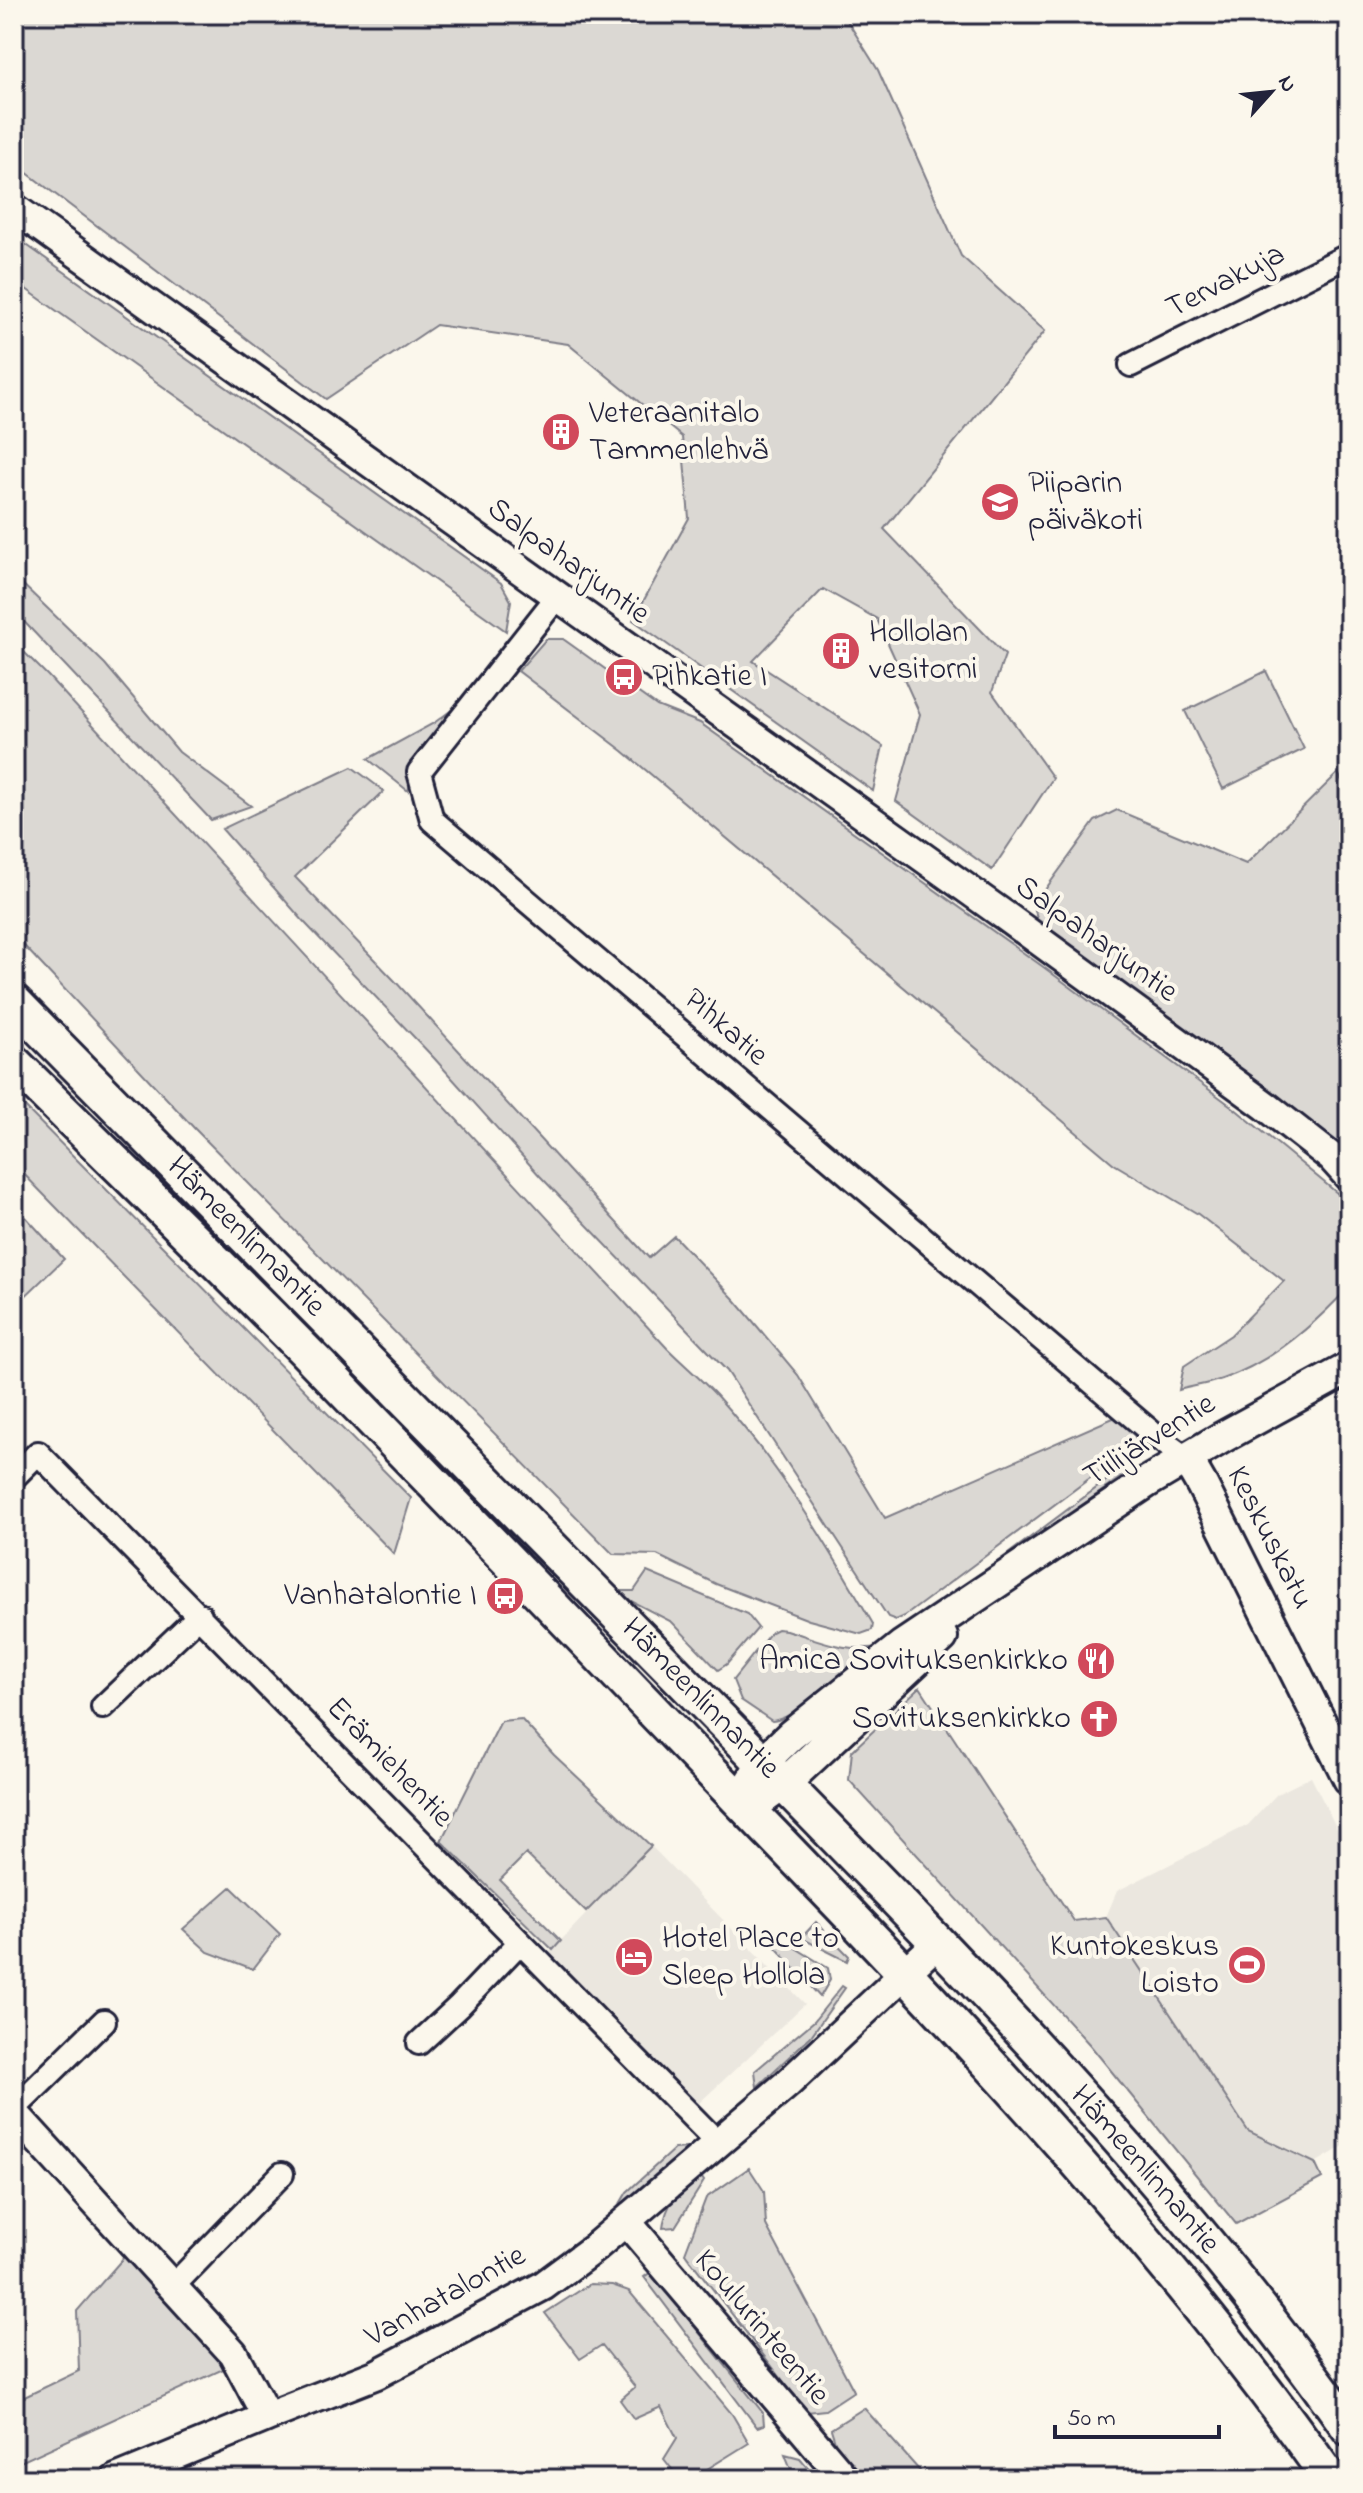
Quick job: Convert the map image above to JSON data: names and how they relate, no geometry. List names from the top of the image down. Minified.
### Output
{"streets":{"main road":["Hämeenlinnantie","Tiilijärventie","Keskuskatu"],"street":["Tervakuja","Salpaharjuntie","Pihkatie","Erämiehentie","Vanhatalontie","Koulurinteentie"]},"crossings":[["Salpaharjuntie","Pihkatie"],["Pihkatie","Tiilijärventie"],["Pihkatie","Keskuskatu"],["Hämeenlinnantie","Tiilijärventie"],["Hämeenlinnantie","Vanhatalontie"],["Tiilijärventie","Keskuskatu"],["Erämiehentie","Vanhatalontie"],["Vanhatalontie","Koulurinteentie"]],"places":{"building":["Veteraanitalo Tammenlehvä","Hollolan vesitorni"],"school or university":["Piiparin päiväkoti"],"bus stop":["Pihkatie I","Vanhatalontie I"],"restaurant":["Amica Sovituksenkirkko"],"church":["Sovituksenkirkko"],"hotel":["Hotel Place to Sleep Hollola"],"sports":["Kuntokeskus Loisto"]},"scale_bar":"50 m","north":"top right"}
